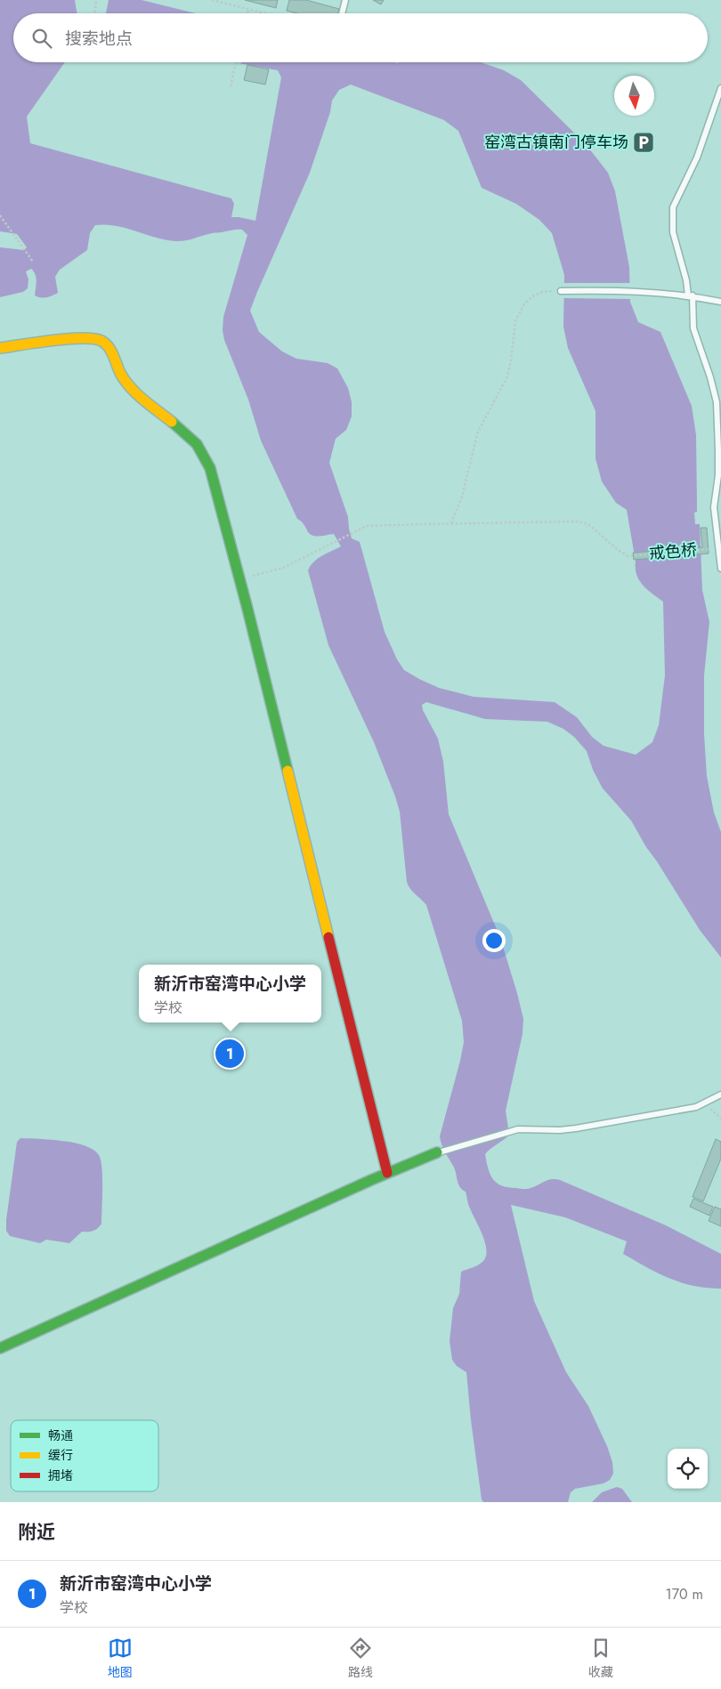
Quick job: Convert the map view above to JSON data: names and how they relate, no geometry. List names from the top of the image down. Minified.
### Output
{"streets":{"path":["戒色桥"]},"places":{"parking":["窑湾古镇南门停车场"]},"legend":["畅通","缓行","拥堵"],"north":"bottom","page":{"search":"搜索地点","popup":["新沂市窑湾中心小学","学校"],"pins":"1","heading":"附近","list":[{"mark":"1","name":"新沂市窑湾中心小学","note":"学校","value":"170 m"}],"nav":["地图","路线","收藏"]}}
